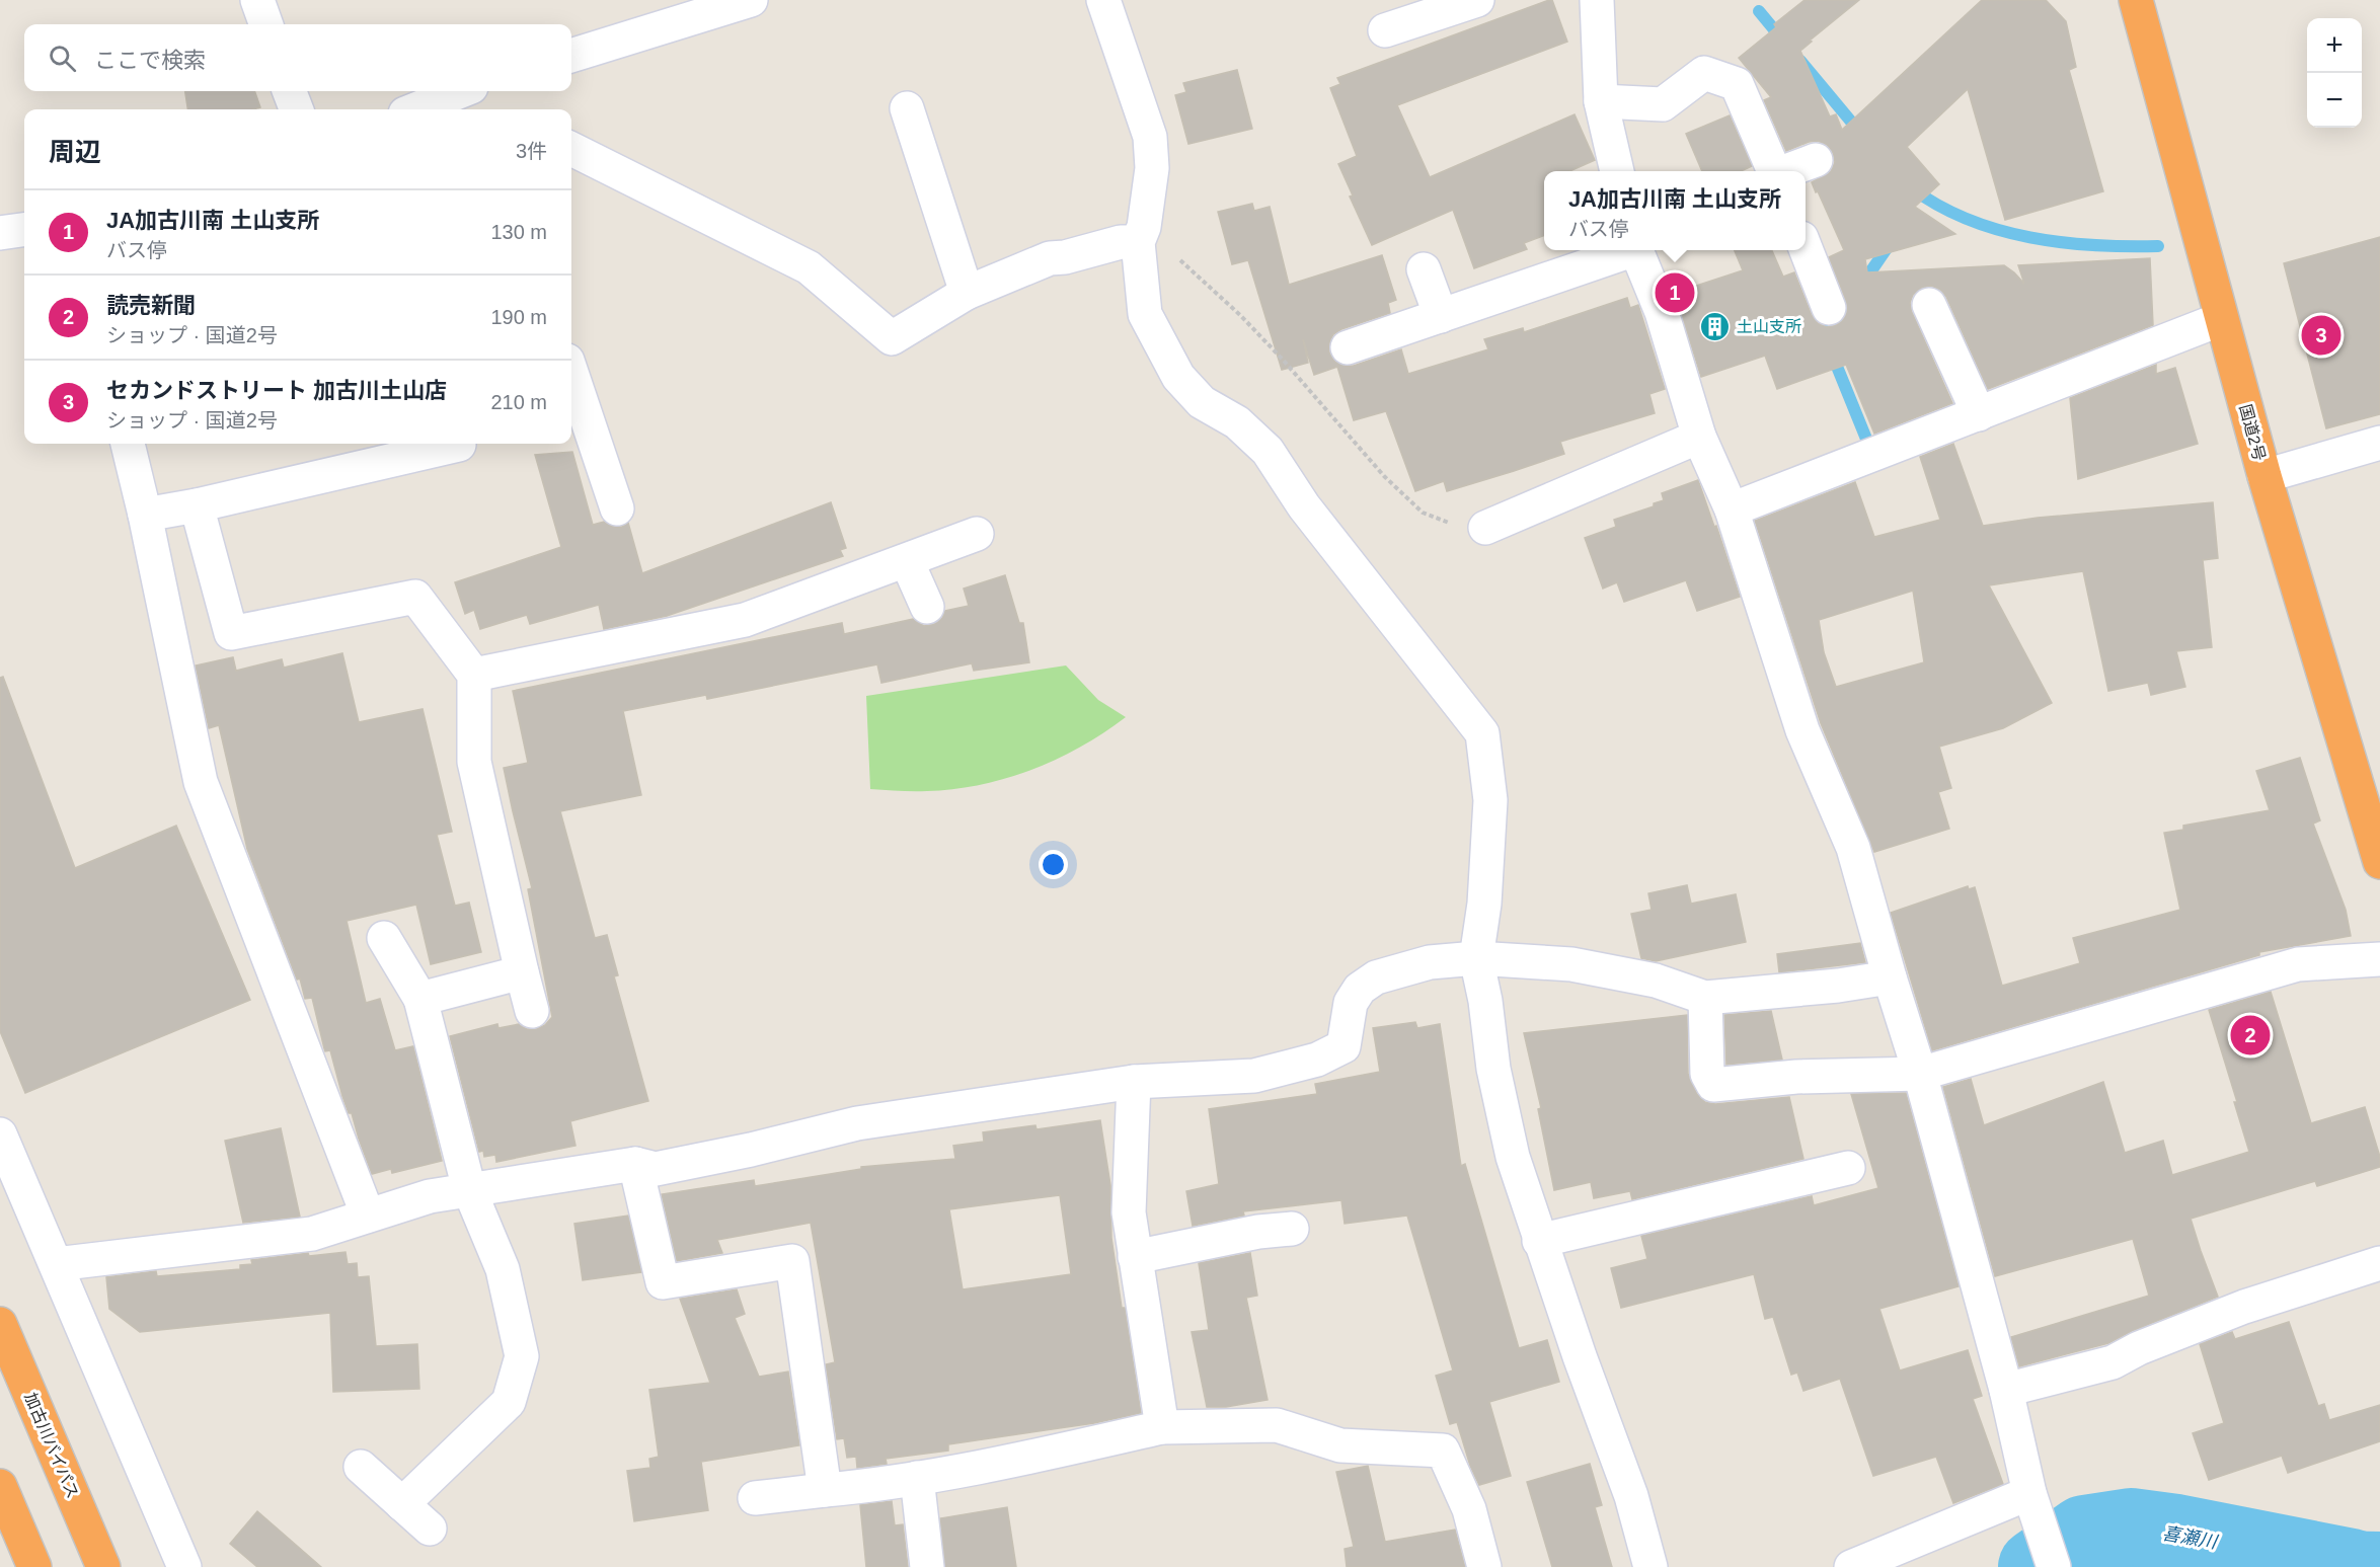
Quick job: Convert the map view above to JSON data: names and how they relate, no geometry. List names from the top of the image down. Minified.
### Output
{"streets":{"highway":["国道2号","加古川バイパス"]},"water":["喜瀬川"],"places":{"building":["土山支所"]},"page":{"map_buttons":["+","−"],"search":"ここで検索","heading":["周辺","3件"],"popup":["JA加古川南 土山支所","バス停"],"list":[{"mark":"1","name":"JA加古川南 土山支所","note":"バス停","value":"130 m"},{"mark":"2","name":"読売新聞","note":"ショップ · 国道2号","value":"190 m"},{"mark":"3","name":"セカンドストリート 加古川土山店","note":"ショップ · 国道2号","value":"210 m"}],"pins":["1","3","2"]}}
